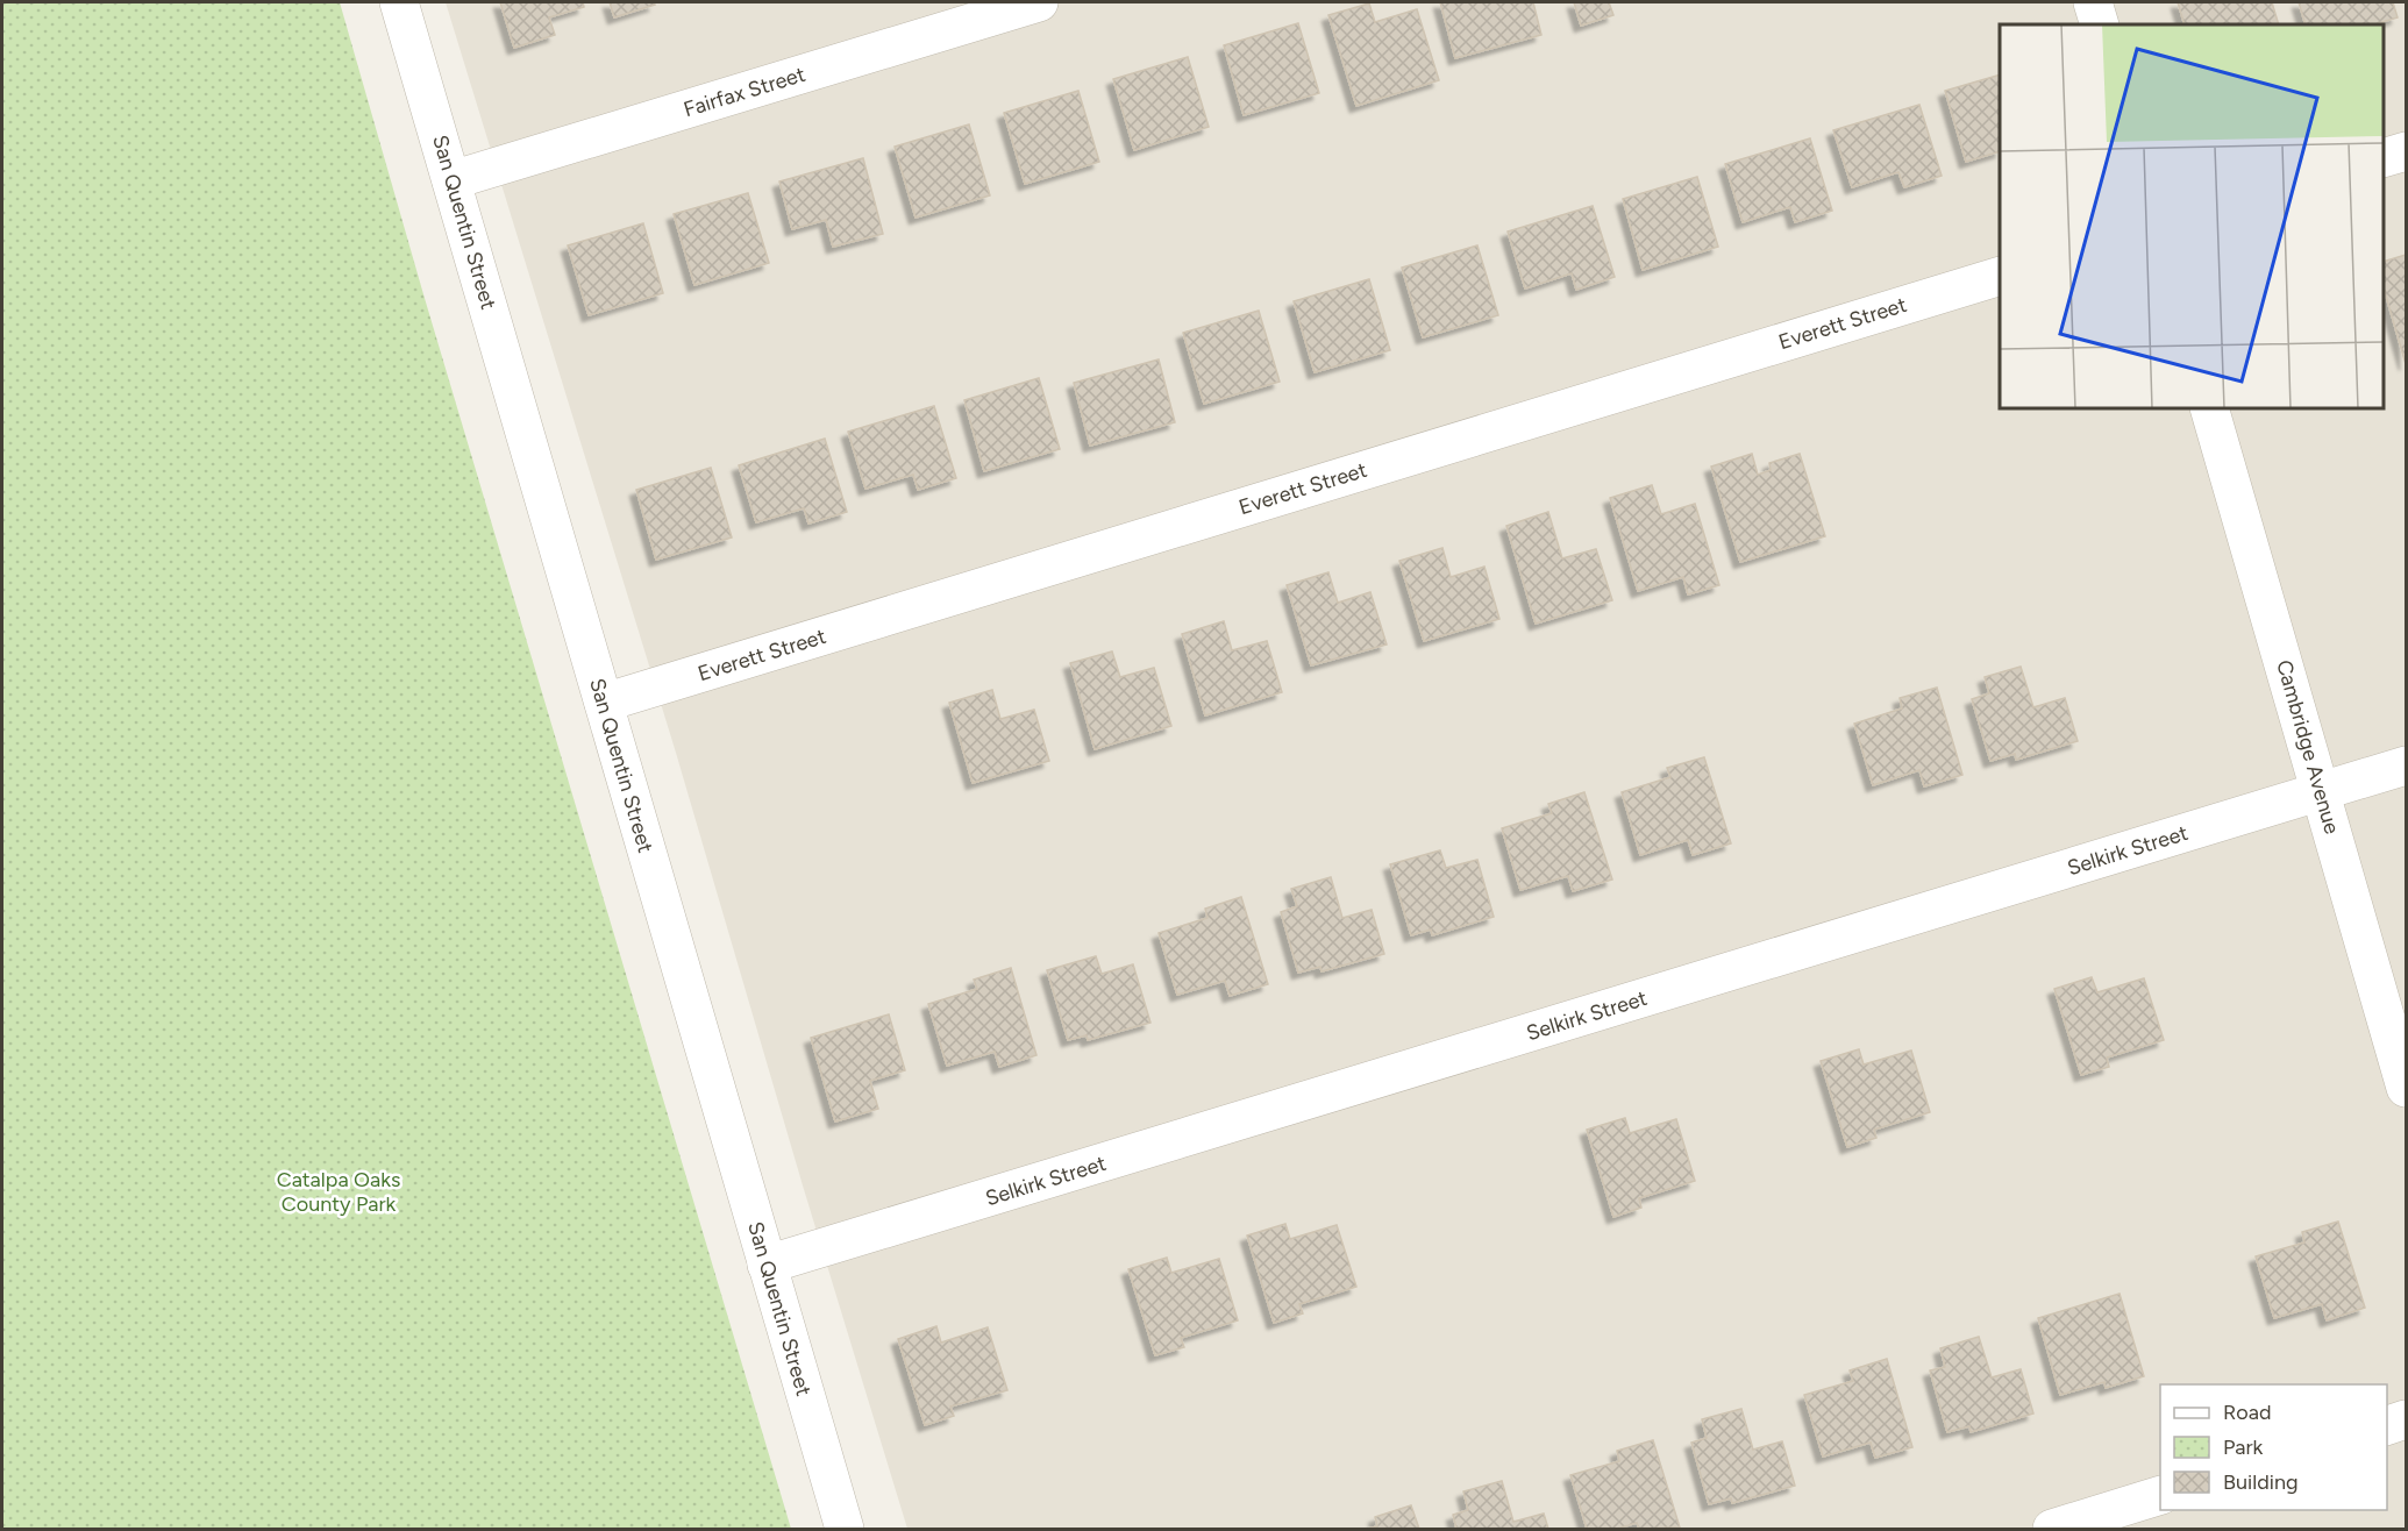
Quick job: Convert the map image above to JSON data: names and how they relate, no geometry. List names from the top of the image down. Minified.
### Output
{"streets":{"street":["Fairfax Street","San Quentin Street","Everett Street","Cambridge Avenue","Selkirk Street"]},"crossings":[["Fairfax Street","San Quentin Street"],["San Quentin Street","Everett Street"],["San Quentin Street","Selkirk Street"],["Cambridge Avenue","Selkirk Street"]],"parks":["Catalpa Oaks County Park"],"legend":["Road","Park","Building"]}
